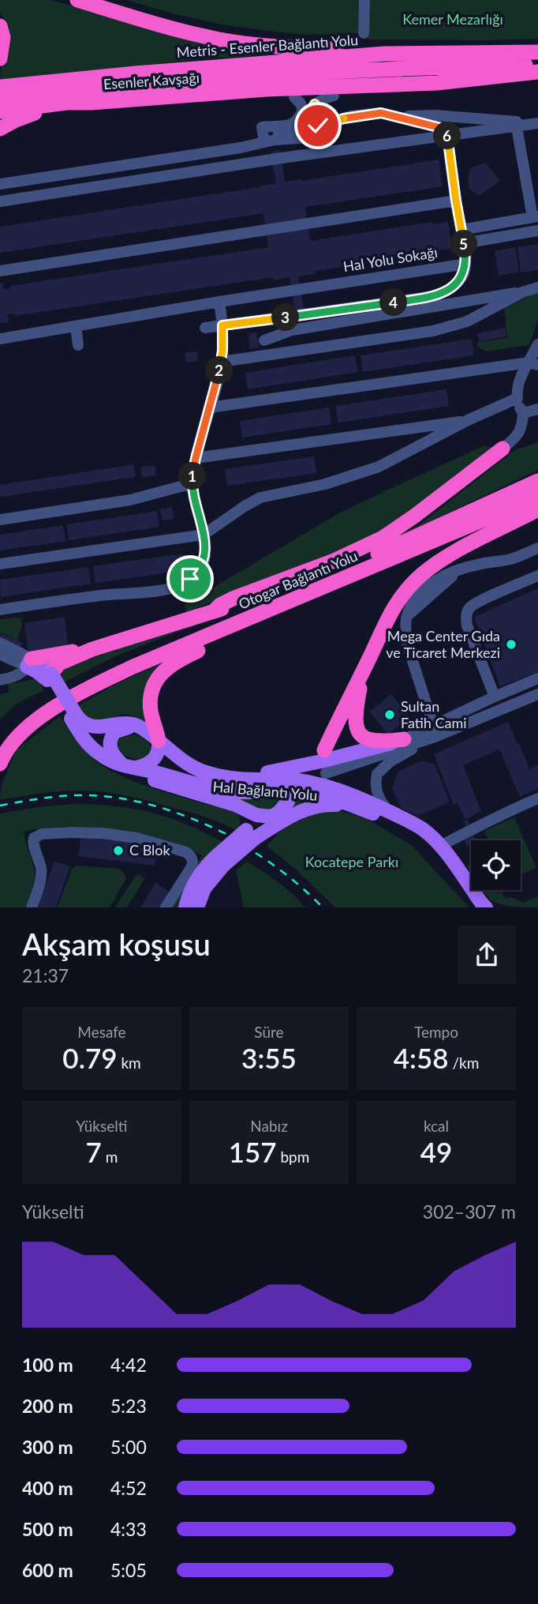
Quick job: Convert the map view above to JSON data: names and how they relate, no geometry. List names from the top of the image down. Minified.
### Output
{"streets":{"highway":["Metris - Esenler Bağlantı Yolu","Esenler Kavşağı","Otogar Bağlantı Yolu"],"main road":["Hal Bağlantı Yolu"],"street":["Hal Yolu Sokağı"]},"parks":["Kemer Mezarlığı","Kocatepe Parkı"],"places":["Mega Center Gıda ve Ticaret Merkezi","Sultan Fatih Cami","C Blok"],"page":{"pins":["6","5","4","3","2","1"],"heading":["Akşam koşusu","21:37"],"stats":[["Mesafe","0.79 km"],["Süre","3:55"],["Tempo","4:58 /km"],["Yükselti","7 m"],["Nabız","157 bpm"],["kcal","49"]],"chart":["Yükselti","302–307 m"],"list":[{"name":"100 m","note":"4:42"},{"name":"200 m","note":"5:23"},{"name":"300 m","note":"5:00"},{"name":"400 m","note":"4:52"},{"name":"500 m","note":"4:33"},{"name":"600 m","note":"5:05"}]}}
